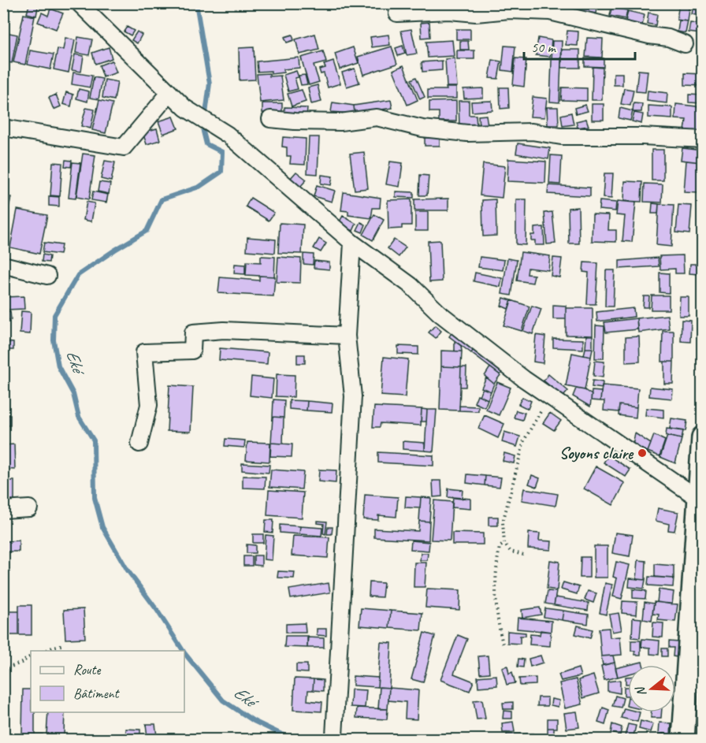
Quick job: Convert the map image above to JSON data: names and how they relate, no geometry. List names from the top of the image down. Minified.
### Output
{"water":["Eké"],"places":["Soyons claire"],"legend":["Route","Bâtiment"],"scale_bar":"50 m","north":"left"}
